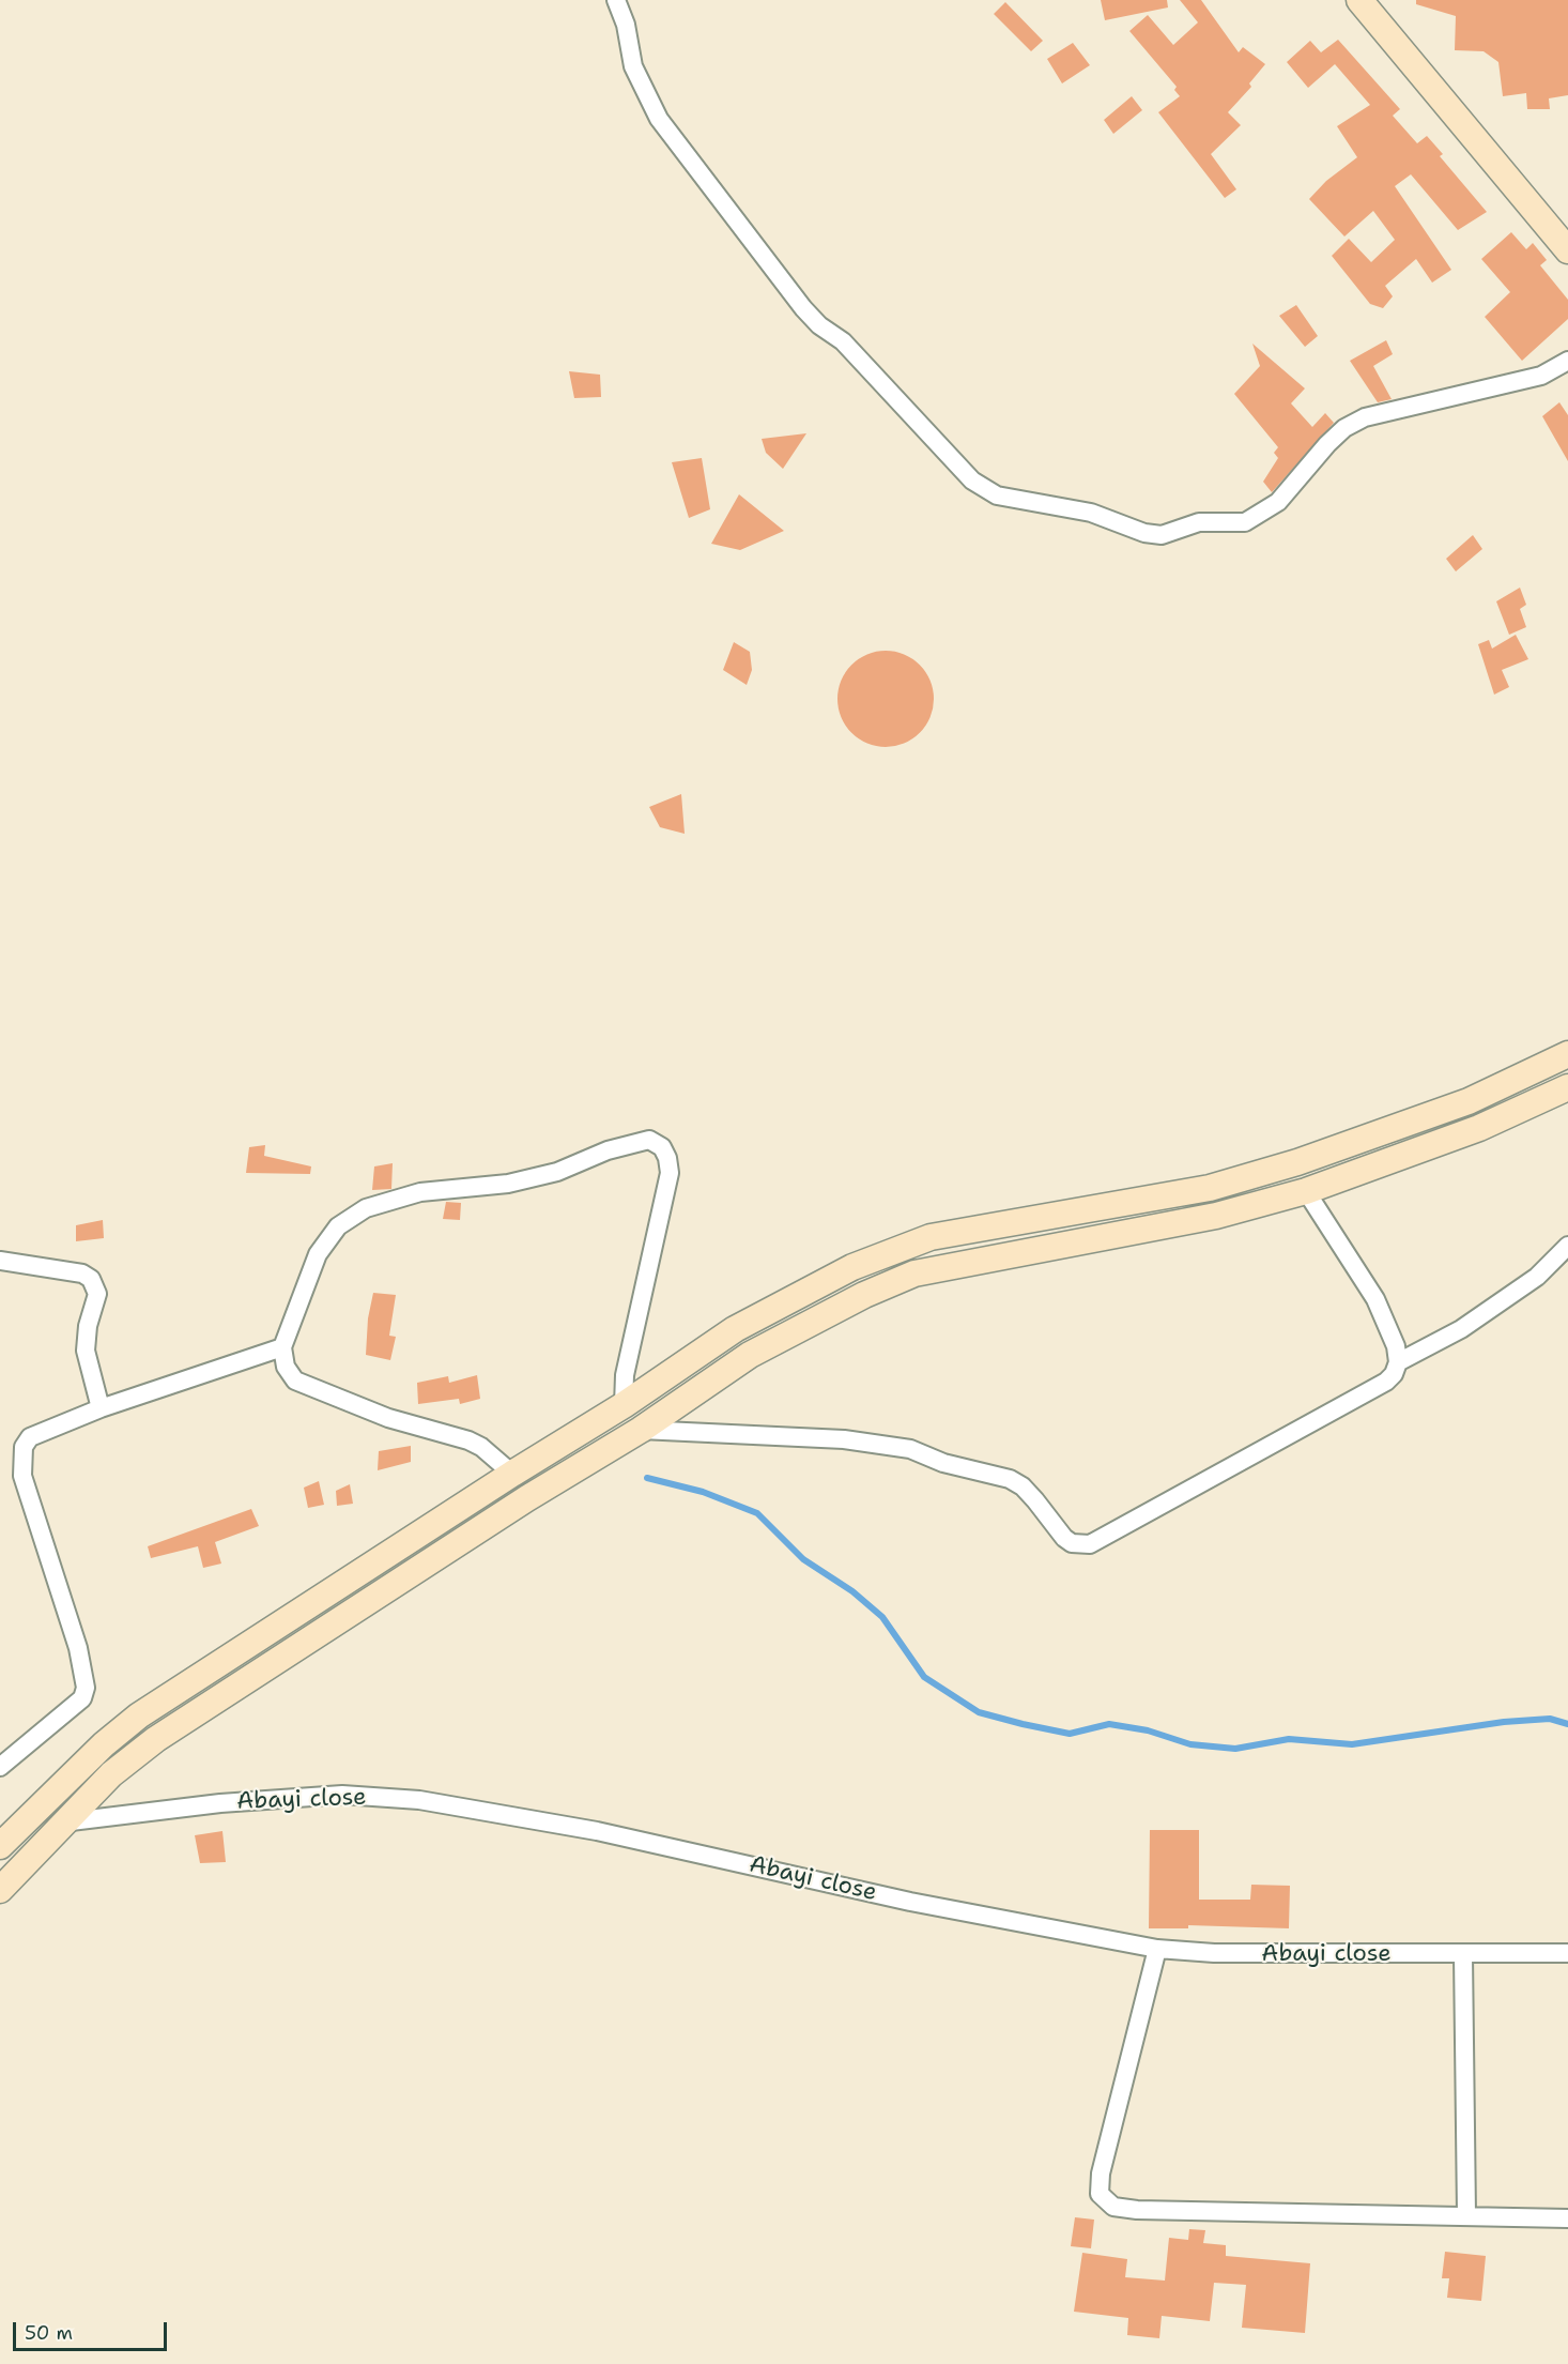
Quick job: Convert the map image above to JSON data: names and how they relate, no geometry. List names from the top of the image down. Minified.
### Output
{"streets":{"street":["Abayi close"]},"scale_bar":"50 m"}
